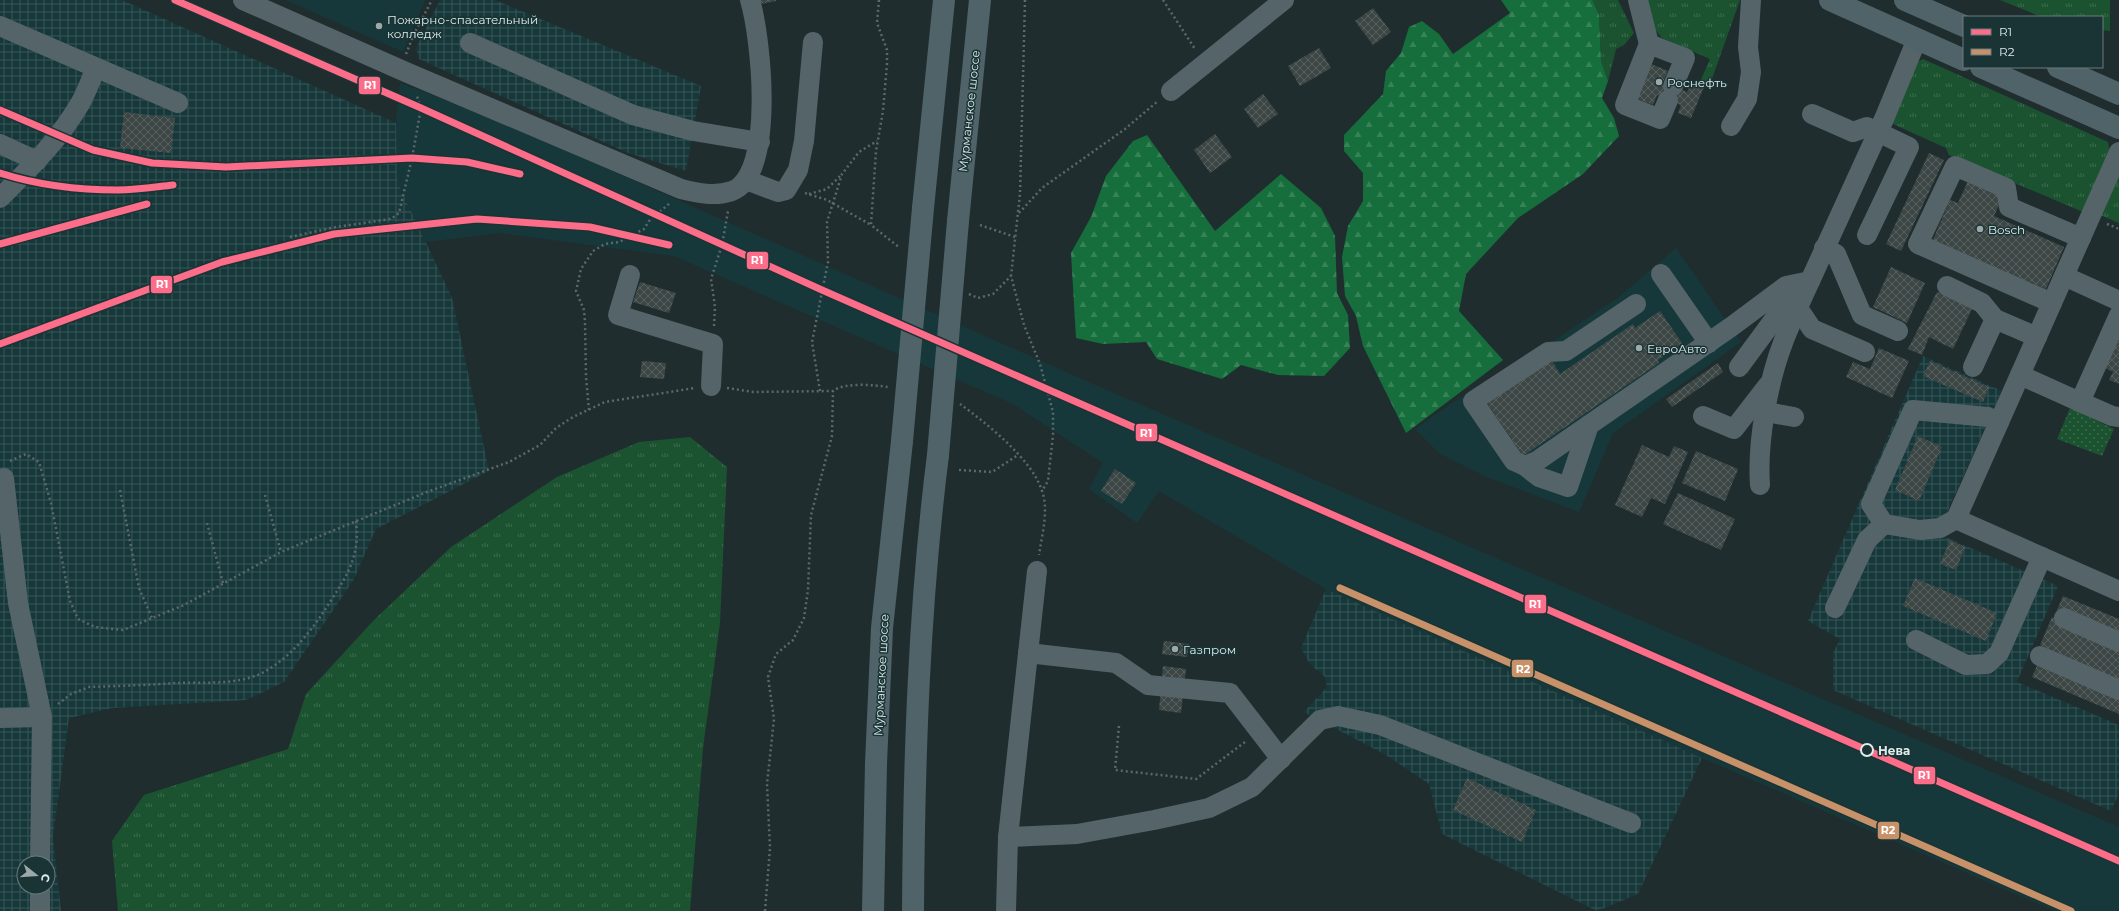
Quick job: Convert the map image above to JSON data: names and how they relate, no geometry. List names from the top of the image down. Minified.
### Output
{"streets":{"main road":["Мурманское шоссе"]},"places":["Пожарно-спасательный колледж","Роснефть","Bosch","ЕвроАвто","Газпром","Нева"],"lines":["transit line R1","transit line R2"],"legend":["R1","R2"],"north":"right"}
